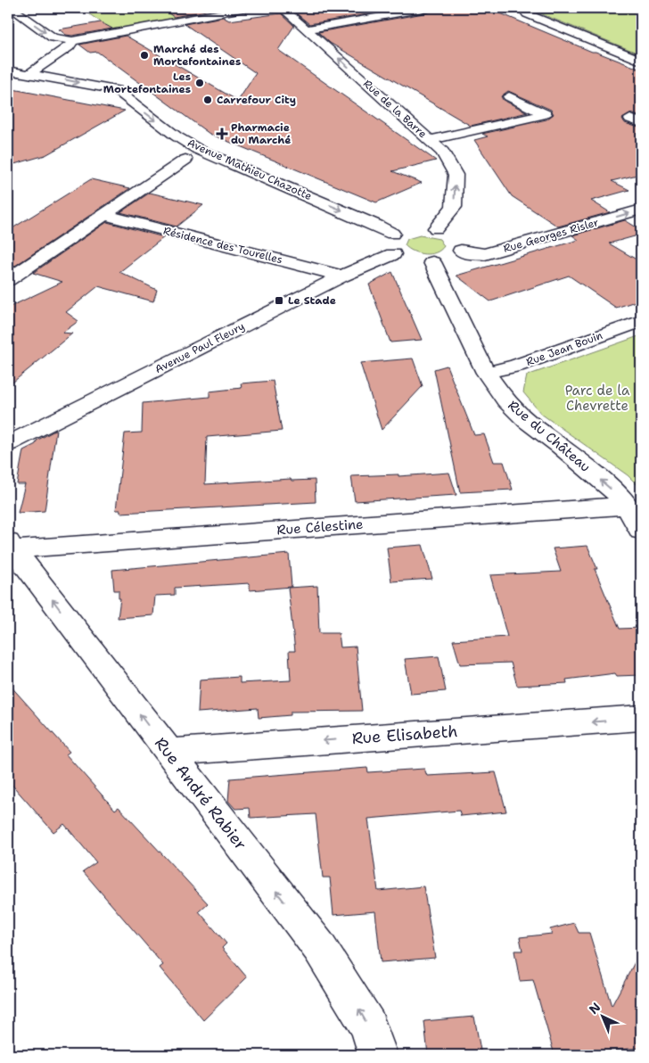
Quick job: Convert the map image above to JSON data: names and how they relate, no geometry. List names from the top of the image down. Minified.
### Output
{"streets":{"street":["Rue de la Barre","Avenue Mathieu Chazotte","Rue Georges Risler","Résidence des Tourelles","Avenue Paul Fleury","Rue Jean Bouin","Rue du Château","Rue Célestine","Rue Elisabeth","Rue André Rabier"]},"crossings":[["Rue de la Barre","Avenue Mathieu Chazotte"],["Rue de la Barre","Rue Georges Risler"],["Rue de la Barre","Avenue Paul Fleury"],["Rue de la Barre","Rue du Château"],["Avenue Mathieu Chazotte","Rue Georges Risler"],["Avenue Mathieu Chazotte","Avenue Paul Fleury"],["Avenue Mathieu Chazotte","Rue du Château"],["Rue Georges Risler","Avenue Paul Fleury"],["Rue Georges Risler","Rue du Château"],["Résidence des Tourelles","Avenue Paul Fleury"],["Avenue Paul Fleury","Rue du Château"],["Rue Jean Bouin","Rue du Château"],["Rue du Château","Rue Célestine"],["Rue Célestine","Rue André Rabier"],["Rue Elisabeth","Rue André Rabier"]],"one_way":["Rue de la Barre","Avenue Mathieu Chazotte","Rue Georges Risler","Rue du Château","Rue Elisabeth","Rue André Rabier"],"parks":["Parc de la Chevrette"],"places":{"other":["Marché des Mortefontaines","Les Mortefontaines","Carrefour City"],"health":["Pharmacie du Marché"],"transit":["Le Stade"]},"north":"top left"}
